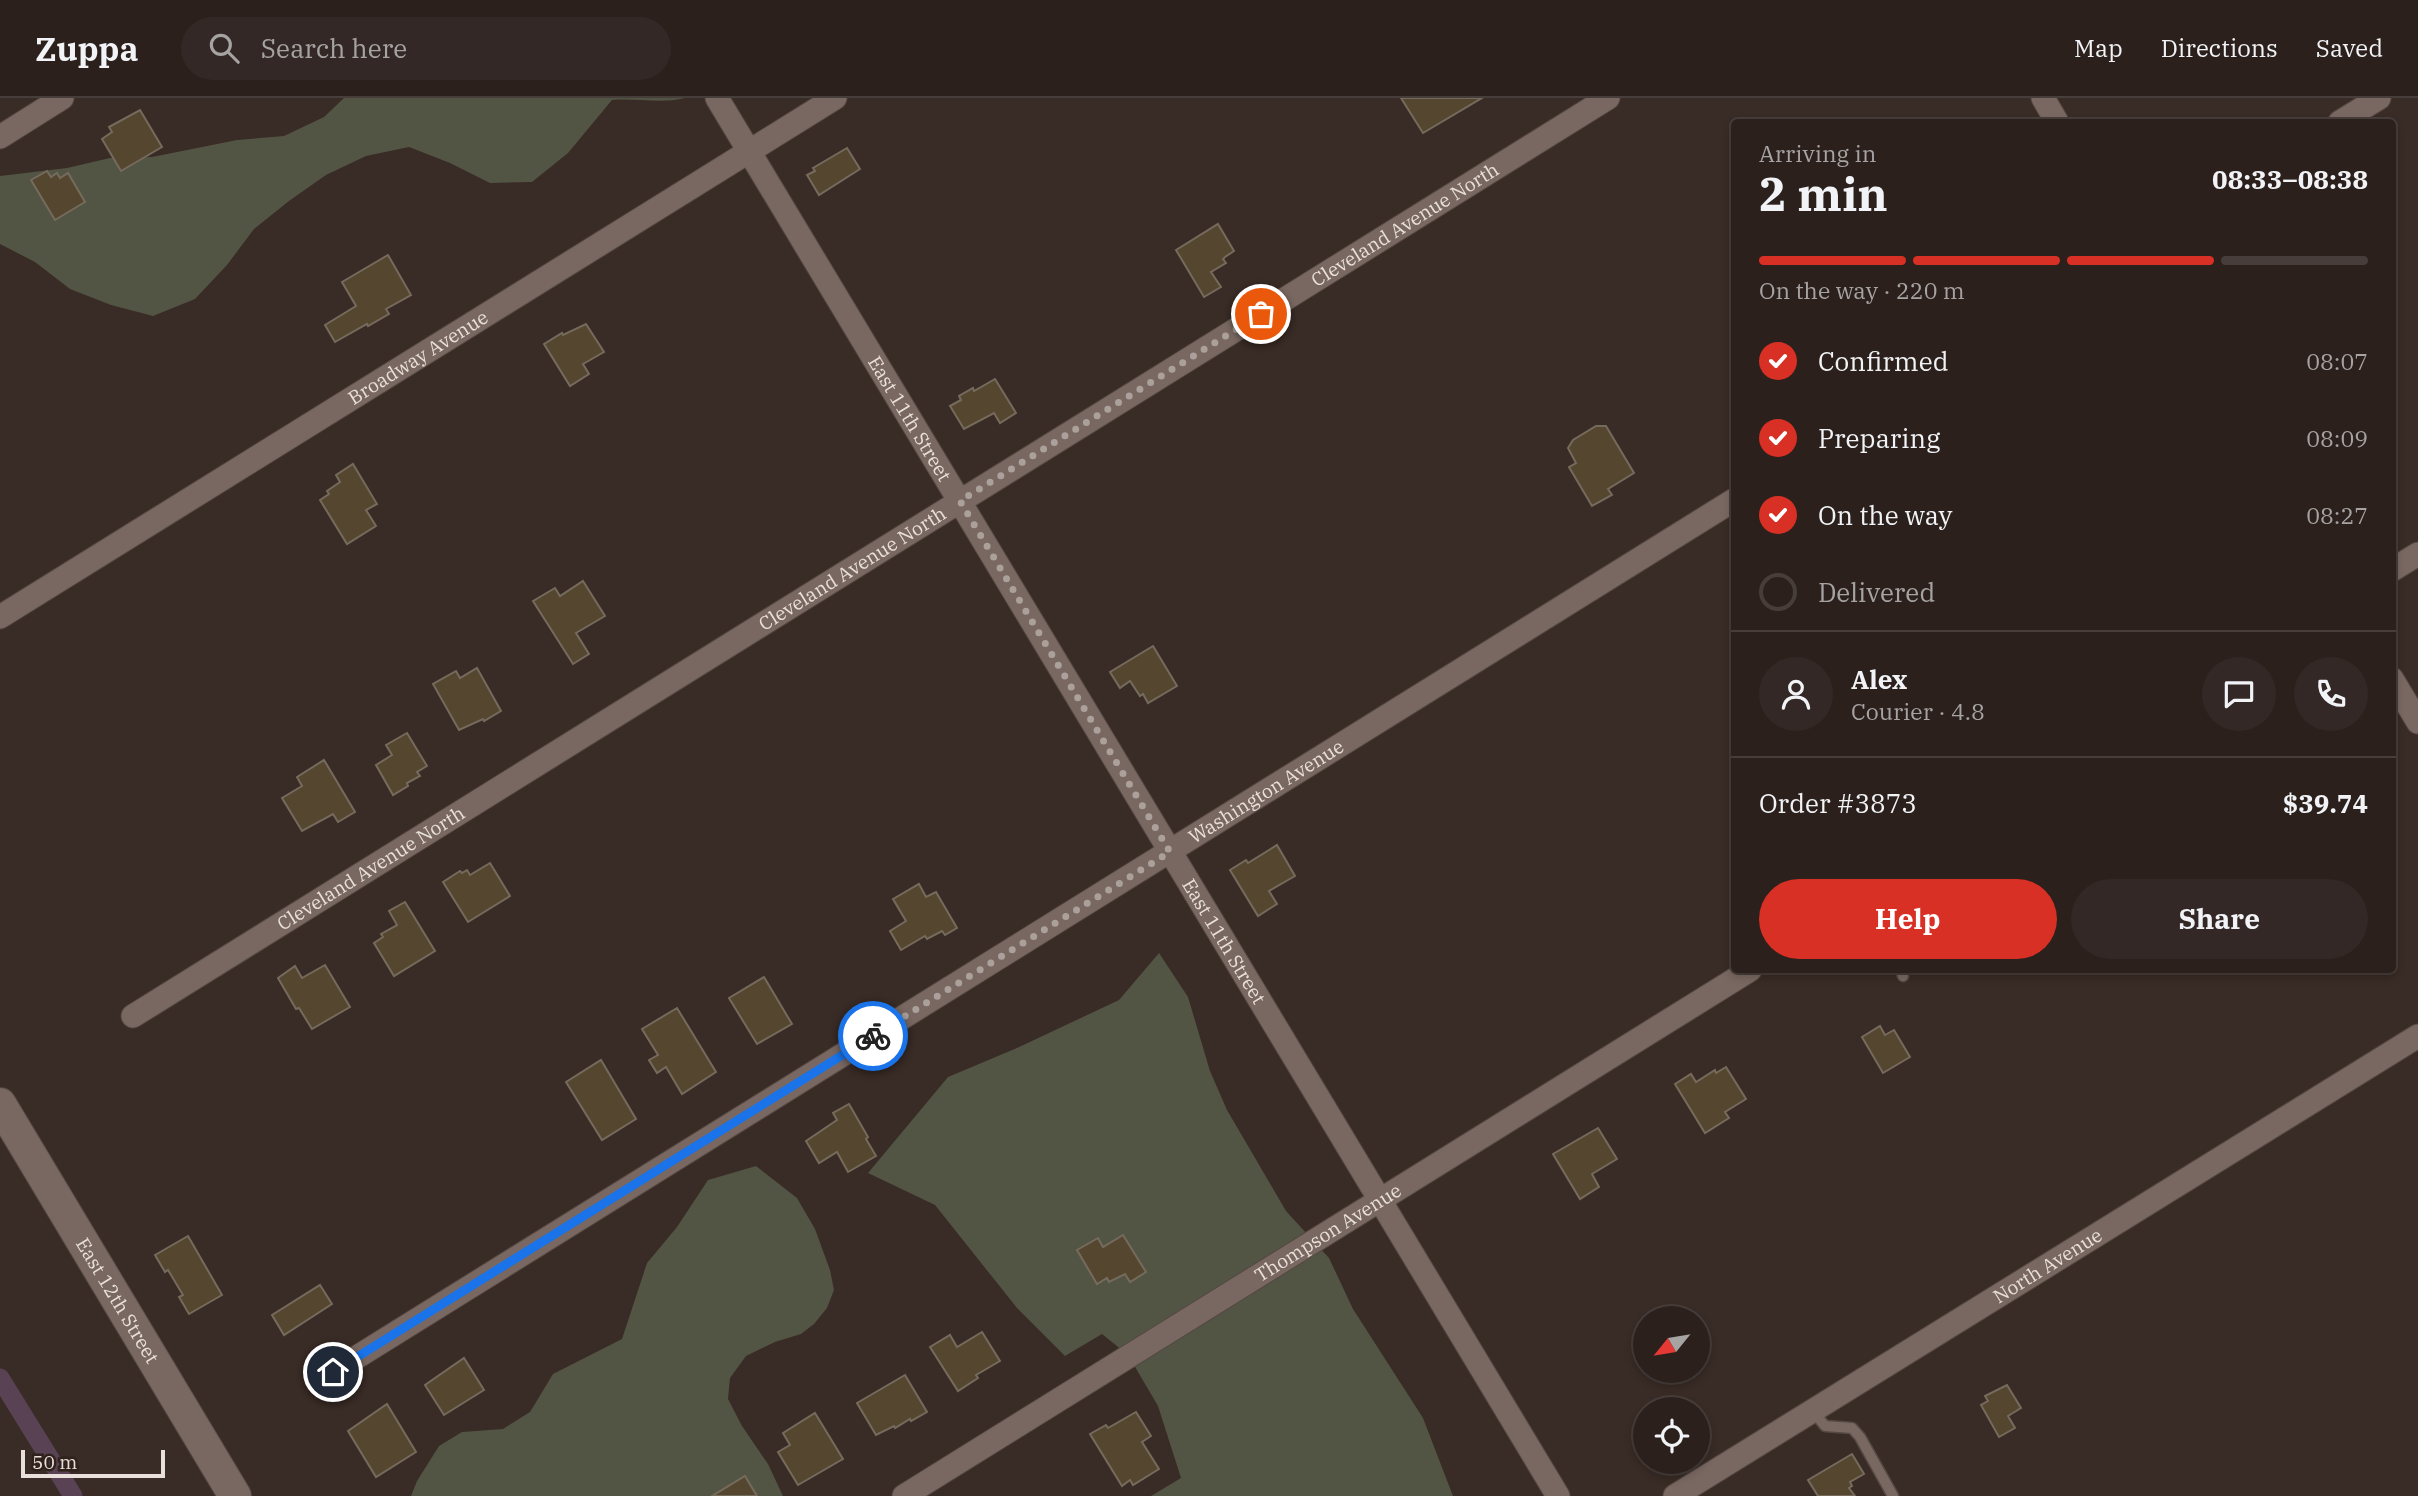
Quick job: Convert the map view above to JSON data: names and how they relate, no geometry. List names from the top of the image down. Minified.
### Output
{"streets":{"street":["Cleveland Avenue North","Broadway Avenue","East 11th Street","Washington Avenue","Thompson Avenue","North Avenue","East 12th Street"]},"crossings":[["Cleveland Avenue North","East 11th Street"],["Broadway Avenue","East 11th Street"],["East 11th Street","Washington Avenue"],["East 11th Street","Thompson Avenue"]],"scale_bar":"50 m","north":"bottom left","page":{"header":"Zuppa","search":"Search here","nav":["Map","Directions","Saved"],"heading":["2 min","Arriving in","08:33–08:38"],"panel":["Alex","Courier · 4.8","Order #3873","$39.74"],"bar":"On the way · 220 m","list":[["Confirmed","08:07"],["Preparing","08:09"],["On the way","08:27"],"Delivered"],"buttons":["Help","Share"],"scale":"50 m"}}
